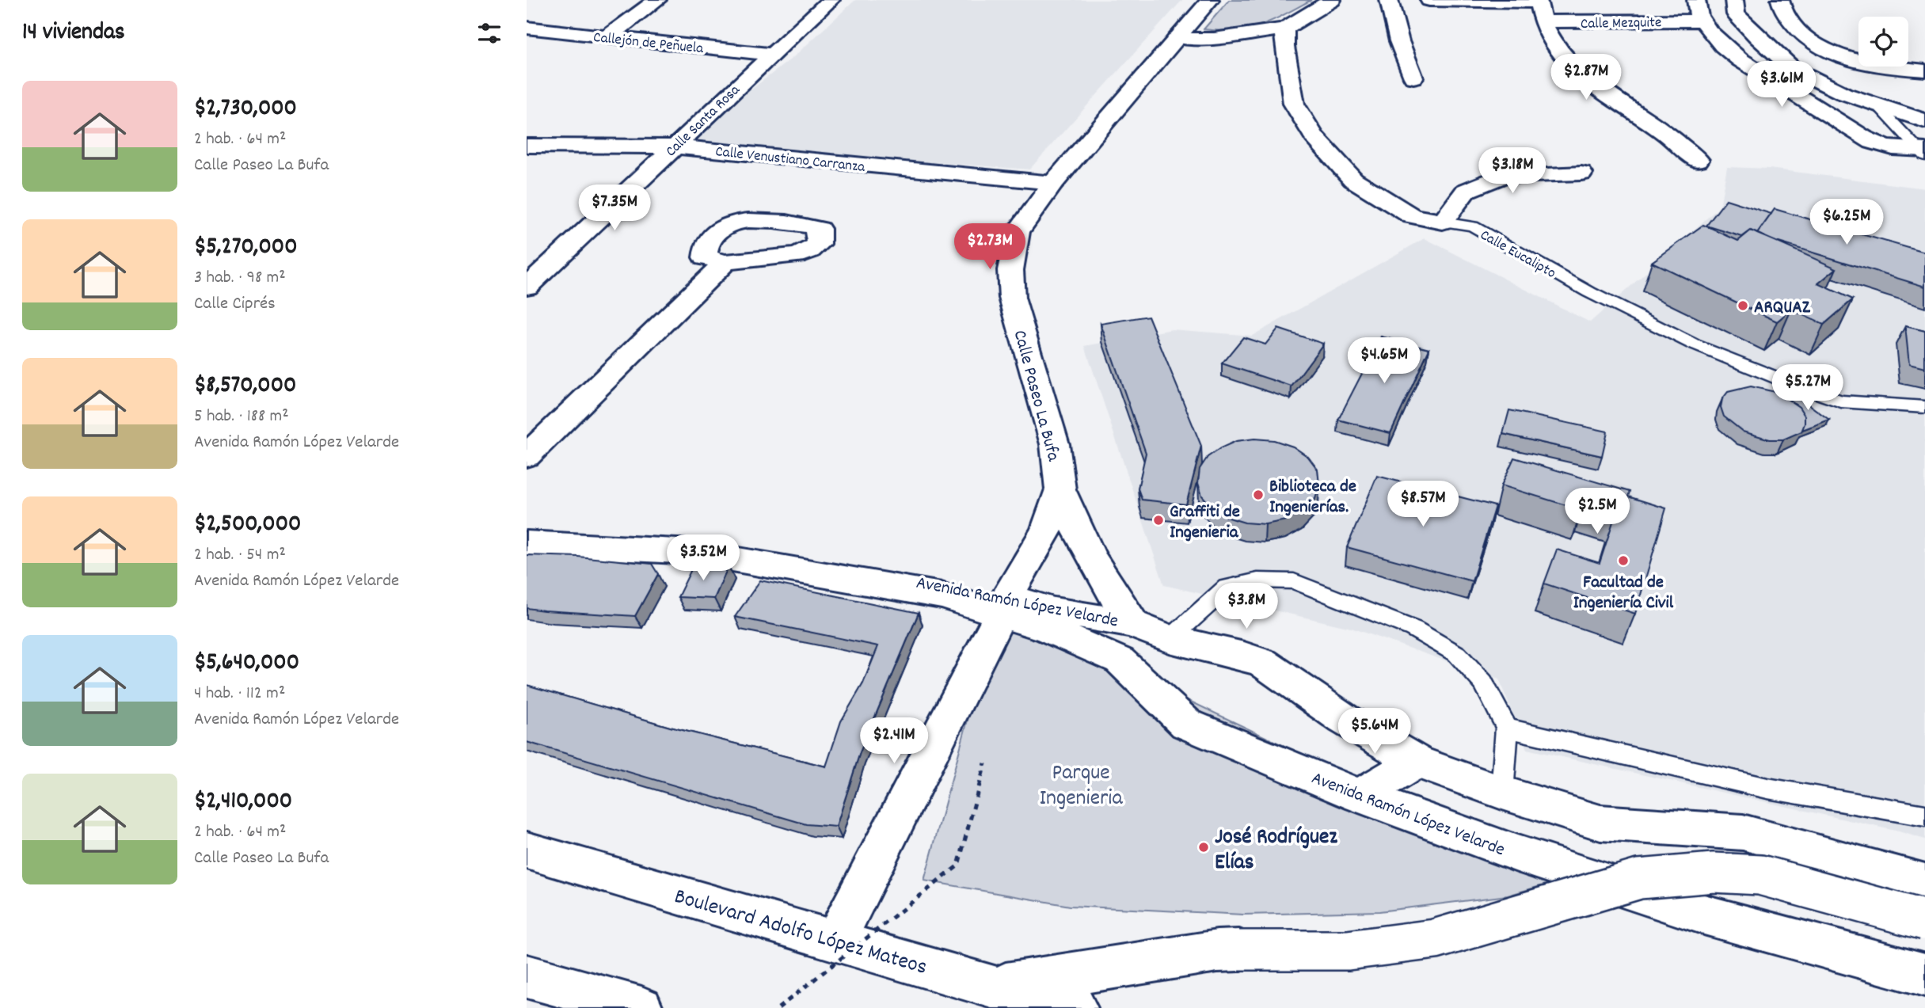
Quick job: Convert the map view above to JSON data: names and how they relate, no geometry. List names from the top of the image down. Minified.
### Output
{"streets":{"street":["Calle Mezquite","Callejón de Peñuela","Calle Santa Rosa","Calle Venustiano Carranza","Calle Eucalipto","Calle Paseo La Bufa","Avenida Ramón López Velarde","Boulevard Adolfo López Mateos"]},"crossings":[["Callejón de Peñuela","Calle Santa Rosa"],["Calle Santa Rosa","Calle Venustiano Carranza"],["Calle Venustiano Carranza","Calle Paseo La Bufa"],["Calle Paseo La Bufa","Avenida Ramón López Velarde"],["Calle Paseo La Bufa","Boulevard Adolfo López Mateos"]],"parks":["Parque Ingenieria"],"places":["ARQUAZ","Biblioteca de Ingenierías.","Graffiti de Ingenieria","Facultad de Ingeniería Civil","José Rodríguez Elías"],"page":{"heading":"14 viviendas","price":["$2.87M","$3.61M","$3.18M","$7.35M","$6.25M","$2.73M","$4.65M","$5.27M","$8.57M","$2.5M","$3.52M","$3.8M","$5.64M","$2.41M"],"list":[{"name":"$2,730,000","note":"2 hab. · 64 m² · Calle Paseo La Bufa"},{"name":"$5,270,000","note":"3 hab. · 98 m² · Calle Ciprés"},{"name":"$8,570,000","note":"5 hab. · 188 m² · Avenida Ramón López Velarde"},{"name":"$2,500,000","note":"2 hab. · 54 m² · Avenida Ramón López Velarde"},{"name":"$5,640,000","note":"4 hab. · 112 m² · Avenida Ramón López Velarde"},{"name":"$2,410,000","note":"2 hab. · 64 m² · Calle Paseo La Bufa"}]}}
